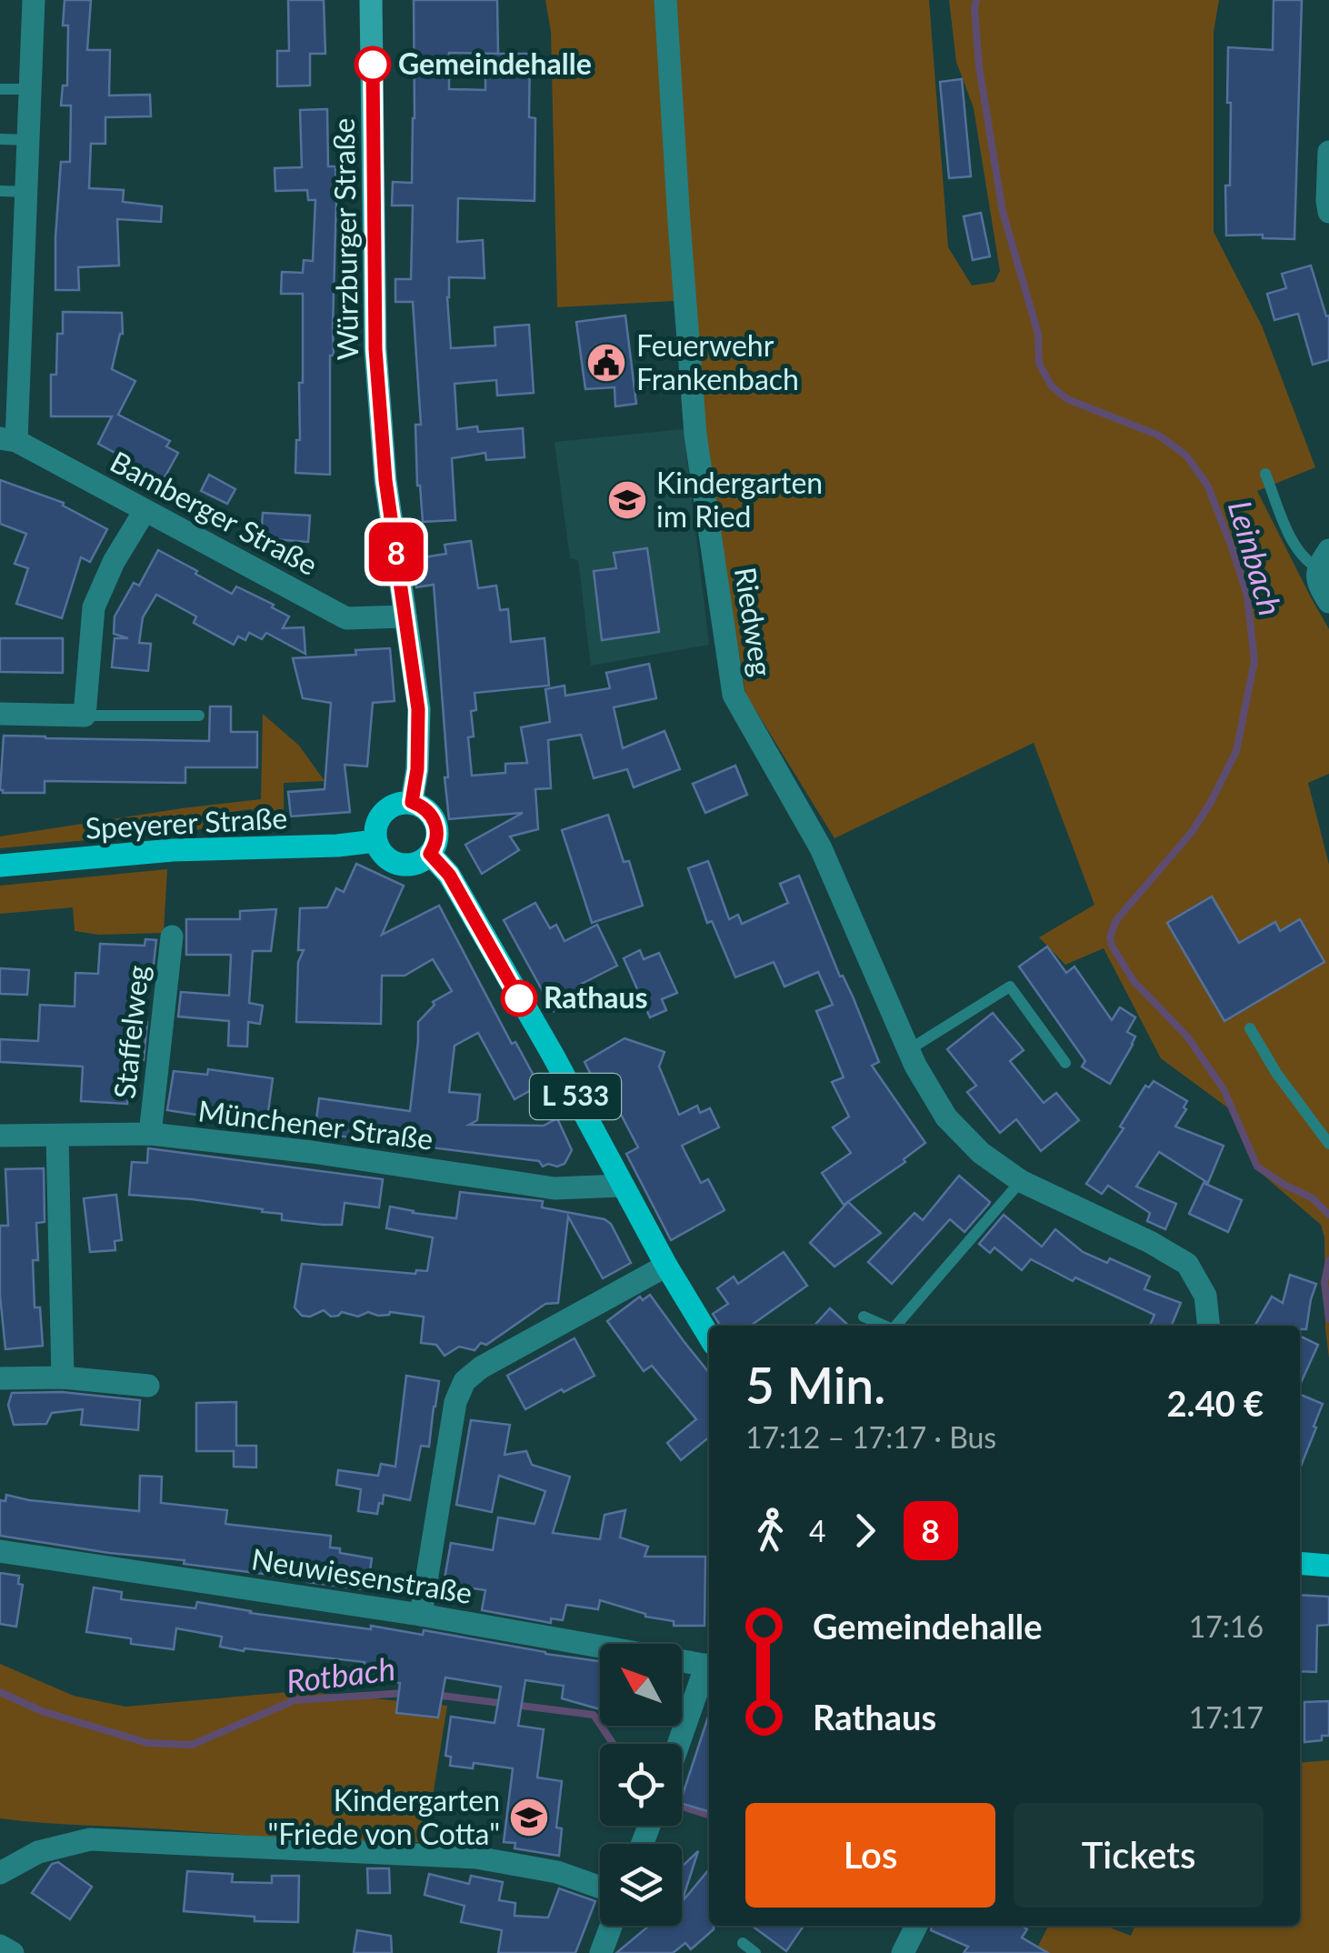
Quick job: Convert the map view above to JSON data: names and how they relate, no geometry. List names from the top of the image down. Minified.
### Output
{"streets":{"main road":["Würzburger Straße","Speyerer Straße","L 533"],"street":["Bamberger Straße","Riedweg","Staffelweg","Münchener Straße","Neuwiesenstraße"]},"crossings":[["Würzburger Straße","Bamberger Straße"],["Würzburger Straße","Speyerer Straße"],["Würzburger Straße","L 533"],["Speyerer Straße","L 533"],["Staffelweg","Münchener Straße"],["L 533","Münchener Straße"]],"water":["Leinbach","Rotbach"],"places":{"other":["Gemeindehalle","Rathaus"],"public building":["Feuerwehr Frankenbach"],"school or university":["Kindergarten im Ried","Kindergarten \"Friede von Cotta\""]},"lines":["bus line 8"],"north":"top left","page":{"on_map":"8","heading":["5 Min.","17:12 – 17:17 · Bus","2.40 €"],"legs":["4","8"],"list":[{"name":"Gemeindehalle","value":"17:16"},{"name":"Rathaus","value":"17:17"}],"buttons":["Los","Tickets"]}}
